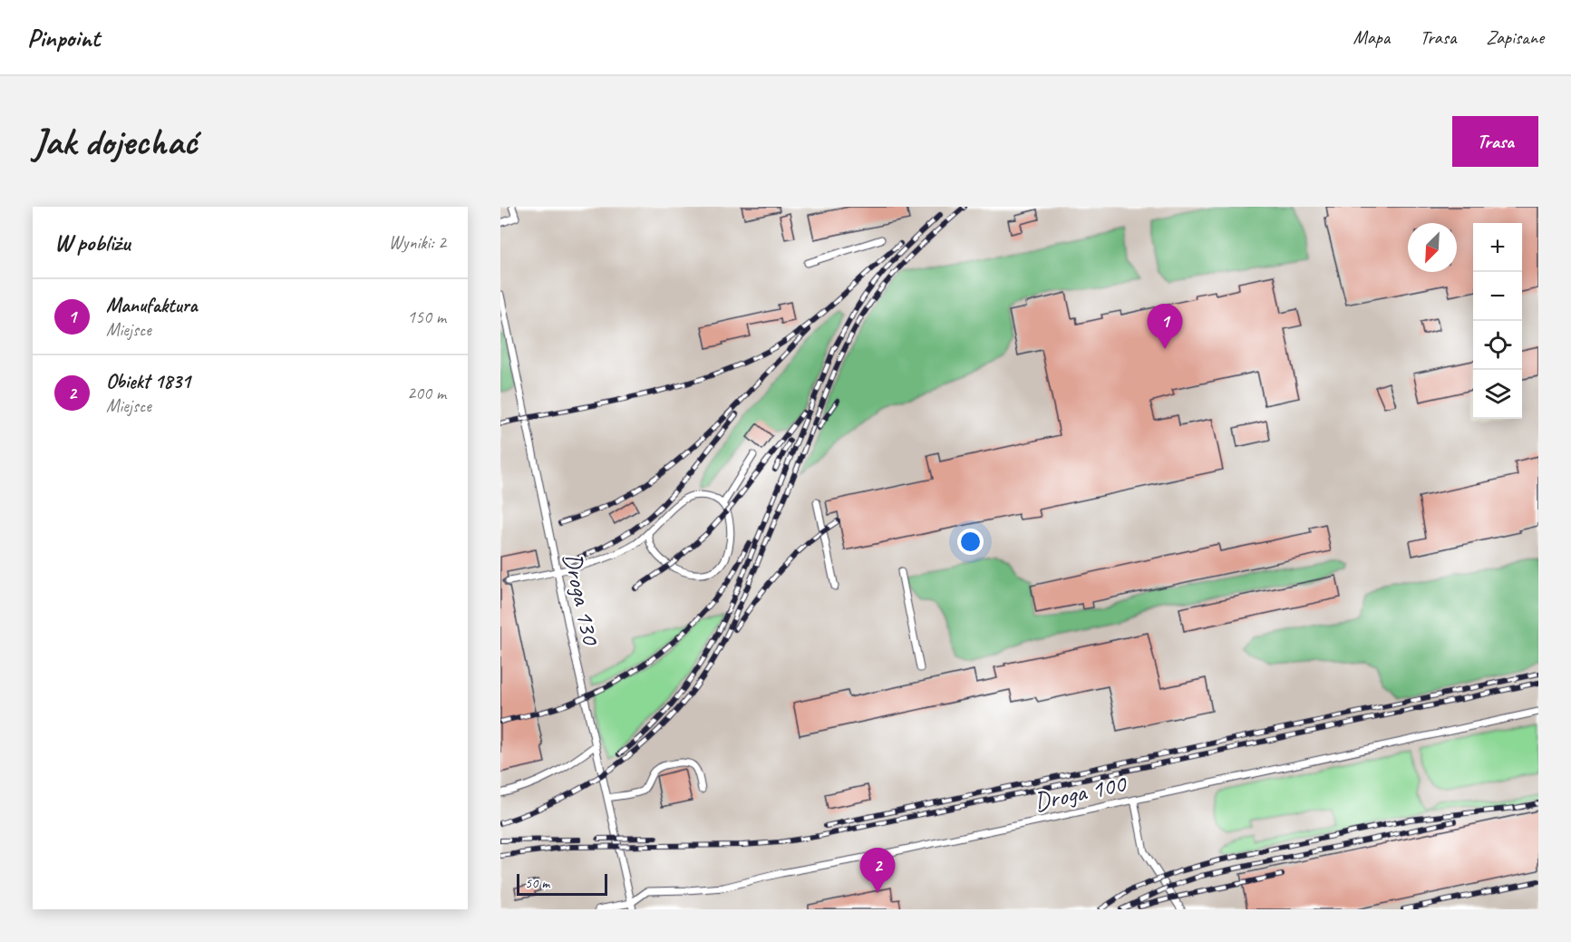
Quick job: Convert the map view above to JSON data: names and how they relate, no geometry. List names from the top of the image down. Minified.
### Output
{"streets":{"lane":["Droga 130","Droga 100"]},"crossings":[["Droga 130","Droga 100"]],"scale_bar":"50 m","north":"bottom left","page":{"header":"Pinpoint","nav":["Mapa","Trasa","Zapisane"],"buttons":"Trasa","title":"Jak dojechać","heading":["W pobliżu","Wyniki: 2"],"map_buttons":["+","−"],"list":[{"mark":"1","name":"Manufaktura","note":"Miejsce","value":"150 m"},{"mark":"2","name":"Obiekt 1831","note":"Miejsce","value":"200 m"}],"pins":["1","2"],"scale":"50 m"}}
